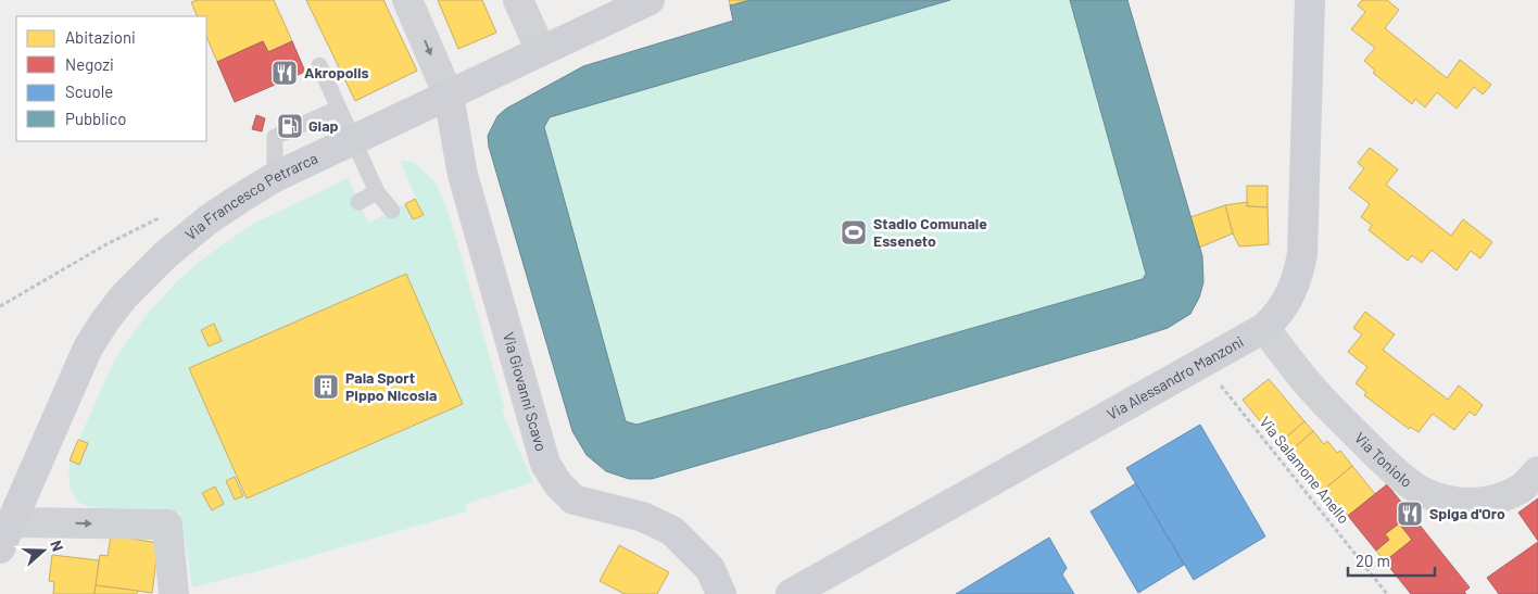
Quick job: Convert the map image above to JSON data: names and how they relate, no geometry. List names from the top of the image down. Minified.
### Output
{"streets":{"street":["Via Francesco Petrarca","Via Alessandro Manzoni","Via Giovanni Scavo","Via Toniolo"],"path":["Via Salamone Anello"]},"crossings":[["Via Francesco Petrarca","Via Giovanni Scavo"],["Via Alessandro Manzoni","Via Toniolo"],["Via Alessandro Manzoni","Via Salamone Anello"]],"places":{"restaurant":["Akropolis","Spiga d'Oro"],"fuel station":["Giap"],"sports":["Stadio Comunale Esseneto"],"building":["Pala Sport Pippo Nicosia"]},"legend":["Abitazioni","Negozi","Scuole","Pubblico"],"scale_bar":"20 m","north":"right"}
